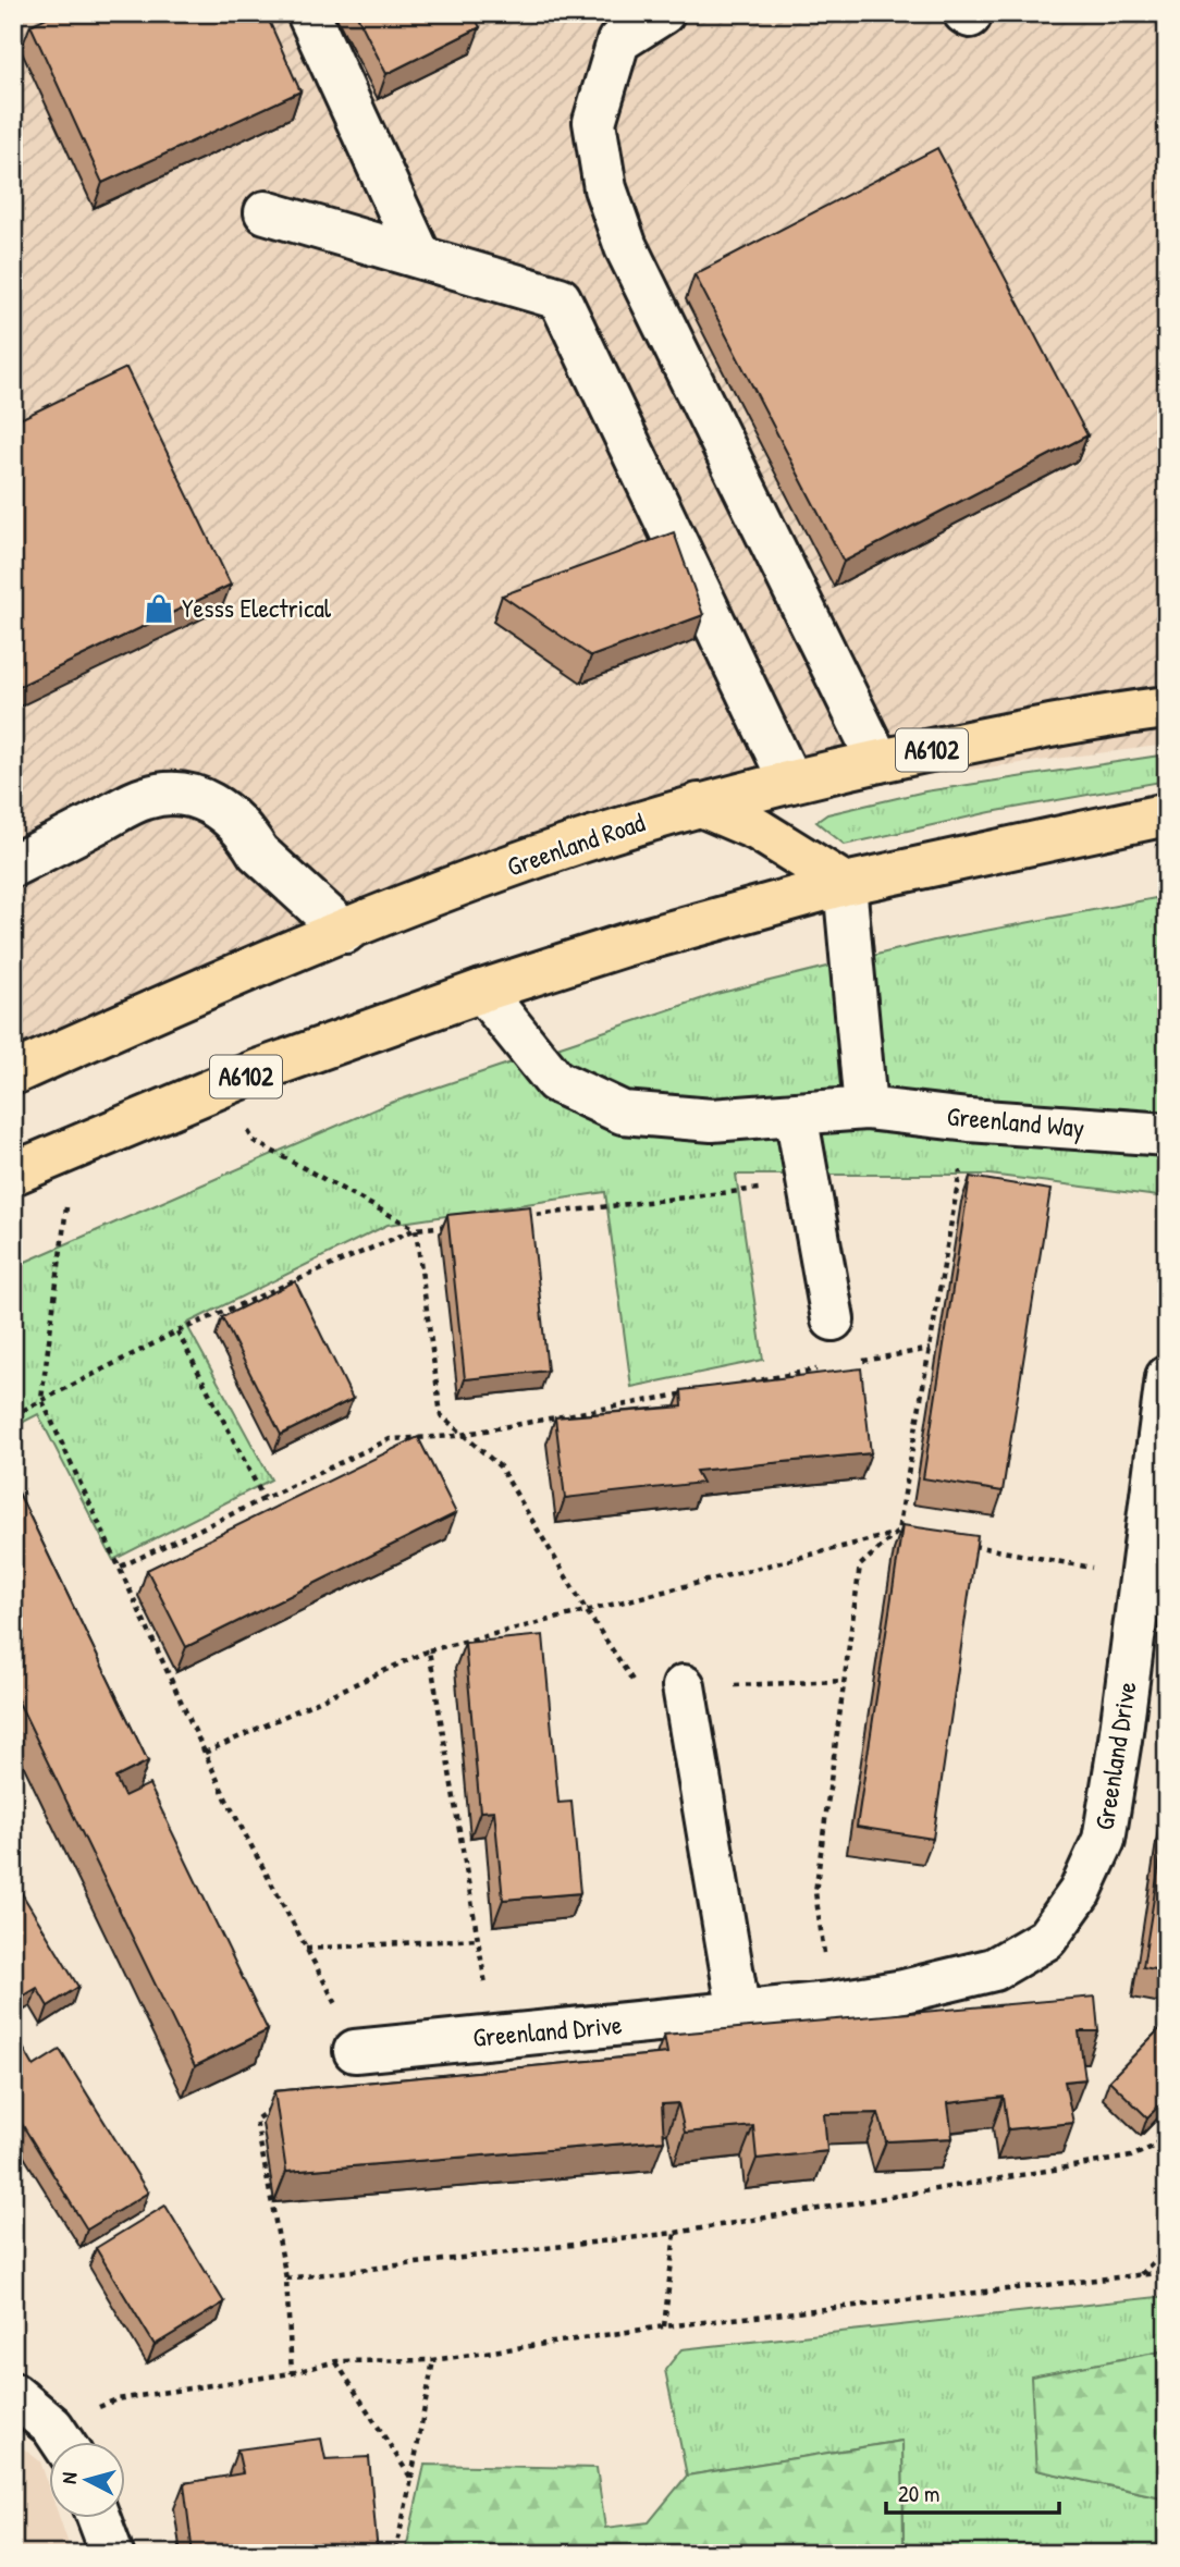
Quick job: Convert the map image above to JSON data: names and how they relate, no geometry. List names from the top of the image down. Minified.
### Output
{"streets":{"highway":["A6102","Greenland Road"],"street":["Greenland Way","Greenland Drive"]},"crossings":[["A6102","Greenland Way"]],"places":{"shop":["Yesss Electrical"]},"scale_bar":"20 m","north":"left"}
